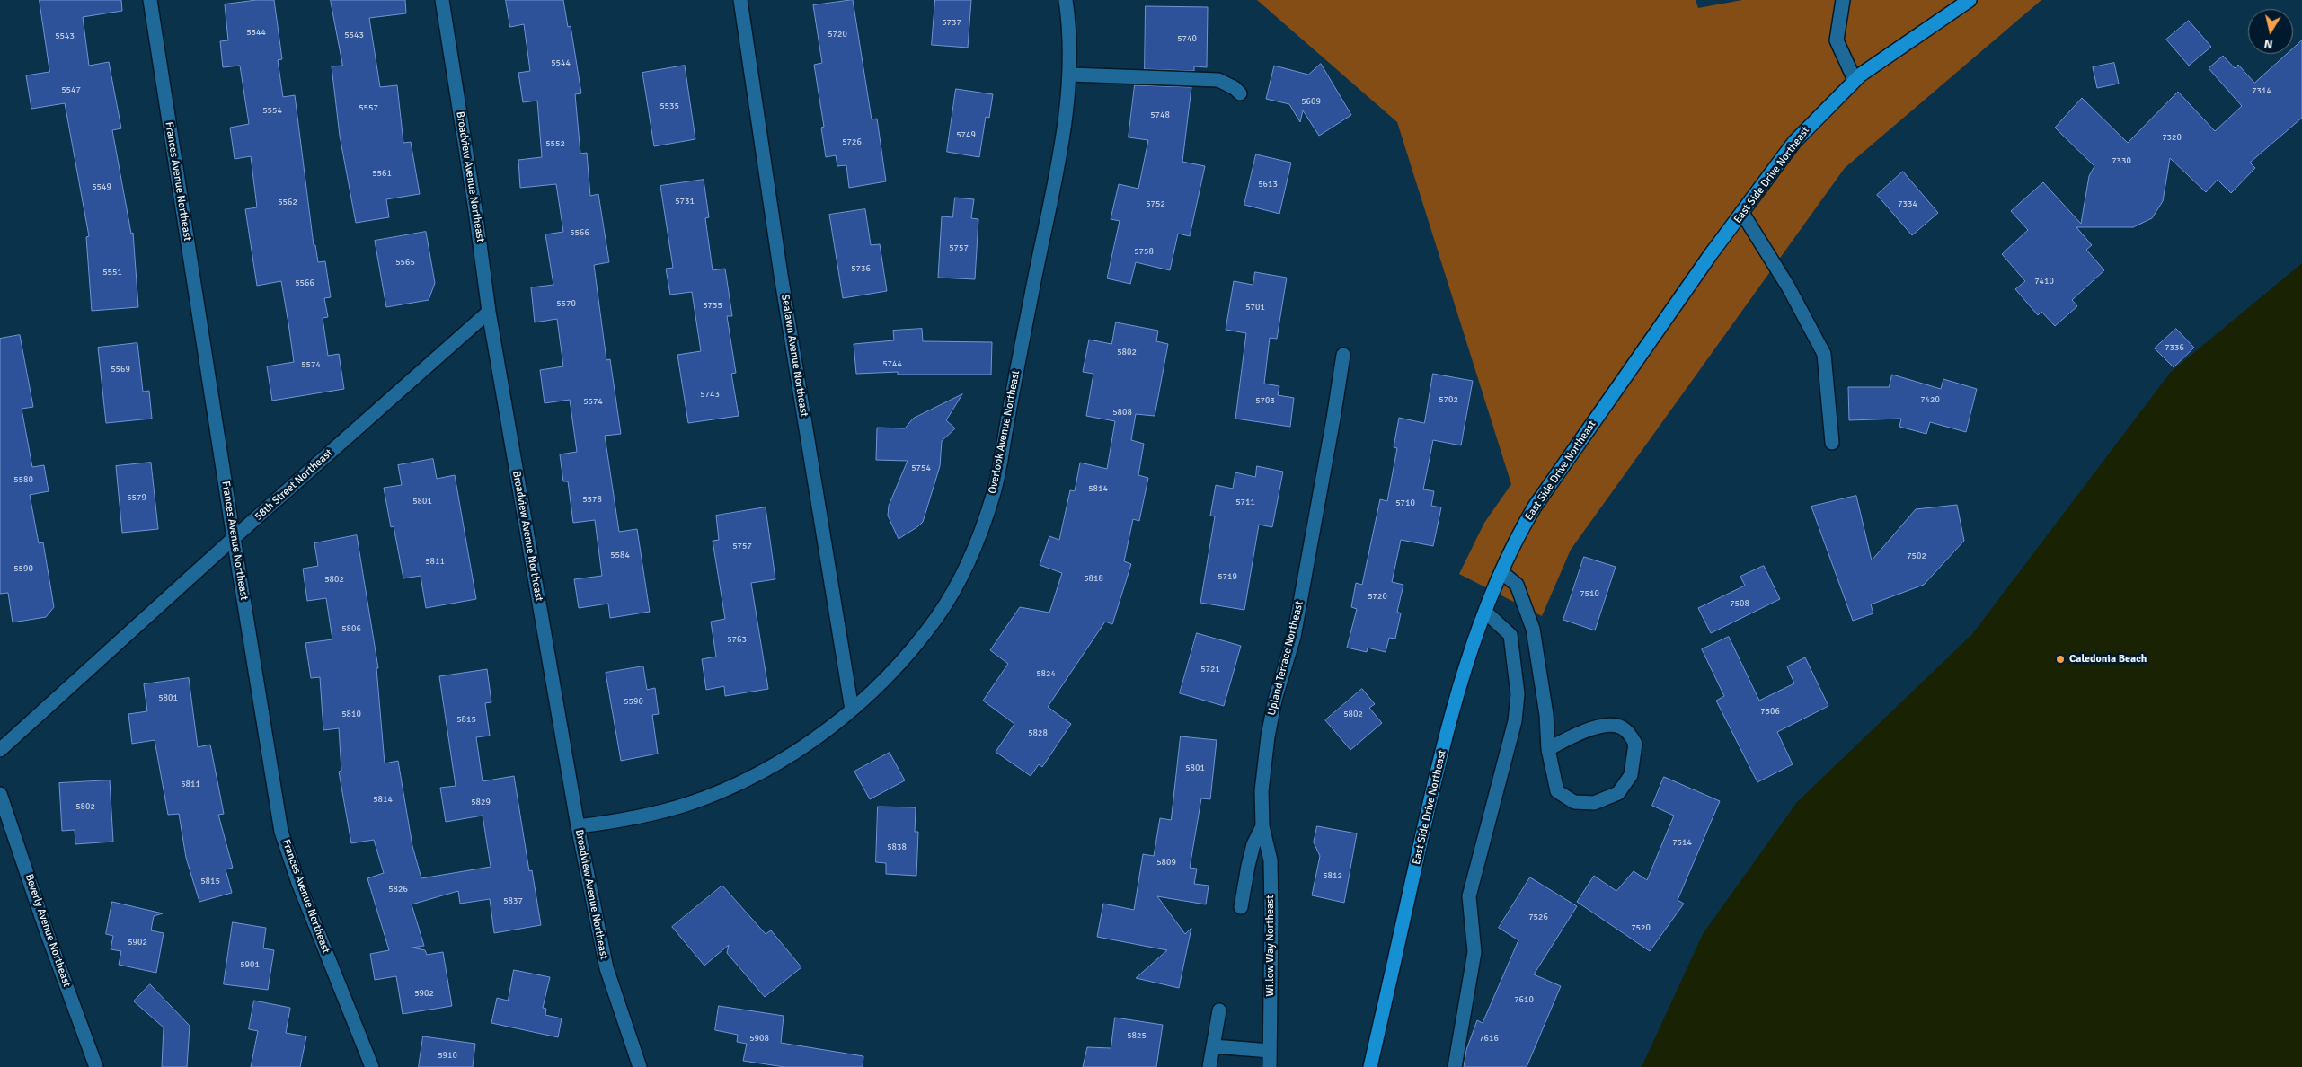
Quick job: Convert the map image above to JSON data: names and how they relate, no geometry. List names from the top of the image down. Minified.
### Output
{"streets":{"main road":["East Side Drive Northeast"],"street":["Broadview Avenue Northeast","Frances Avenue Northeast","Sealawn Avenue Northeast","Overlook Avenue Northeast","58th Street Northeast","Upland Terrace Northeast","Beverly Avenue Northeast","Willow Way Northeast"]},"crossings":[["Broadview Avenue Northeast","Overlook Avenue Northeast"],["Broadview Avenue Northeast","58th Street Northeast"],["Frances Avenue Northeast","58th Street Northeast"],["Sealawn Avenue Northeast","Overlook Avenue Northeast"],["Upland Terrace Northeast","Willow Way Northeast"]],"places":["Caledonia Beach"],"house_numbers":["5737","5544","5720","5543","5543","5740","5544","5547","7314","5609","5535","5557","5554","5748","5749","7320","5726","5552","7330","5561","5613","5549","5731","5562","5752","7334","5566","5757","5758","5565","5736","5551","7410","5566","5570","5735","5701","7336","5802","5744","5574","5569","5743","5702","7420","5703","5574","5808","5754","5580","5814","5579","5578","5801","5711","5710","5757","5584","7502","5811","5590","5719","5818","5802","7510","5720","7508","5806","5763","5721","5824","5801","5590","7506","5810","5802","5815","5828","5801","5811","5814","5829","5802","7514","5838","5809","5812","5815","5826","5837","7526","7520","5902","5901","5902","7610","5825","5908","7616","5910"],"north":"bottom"}
